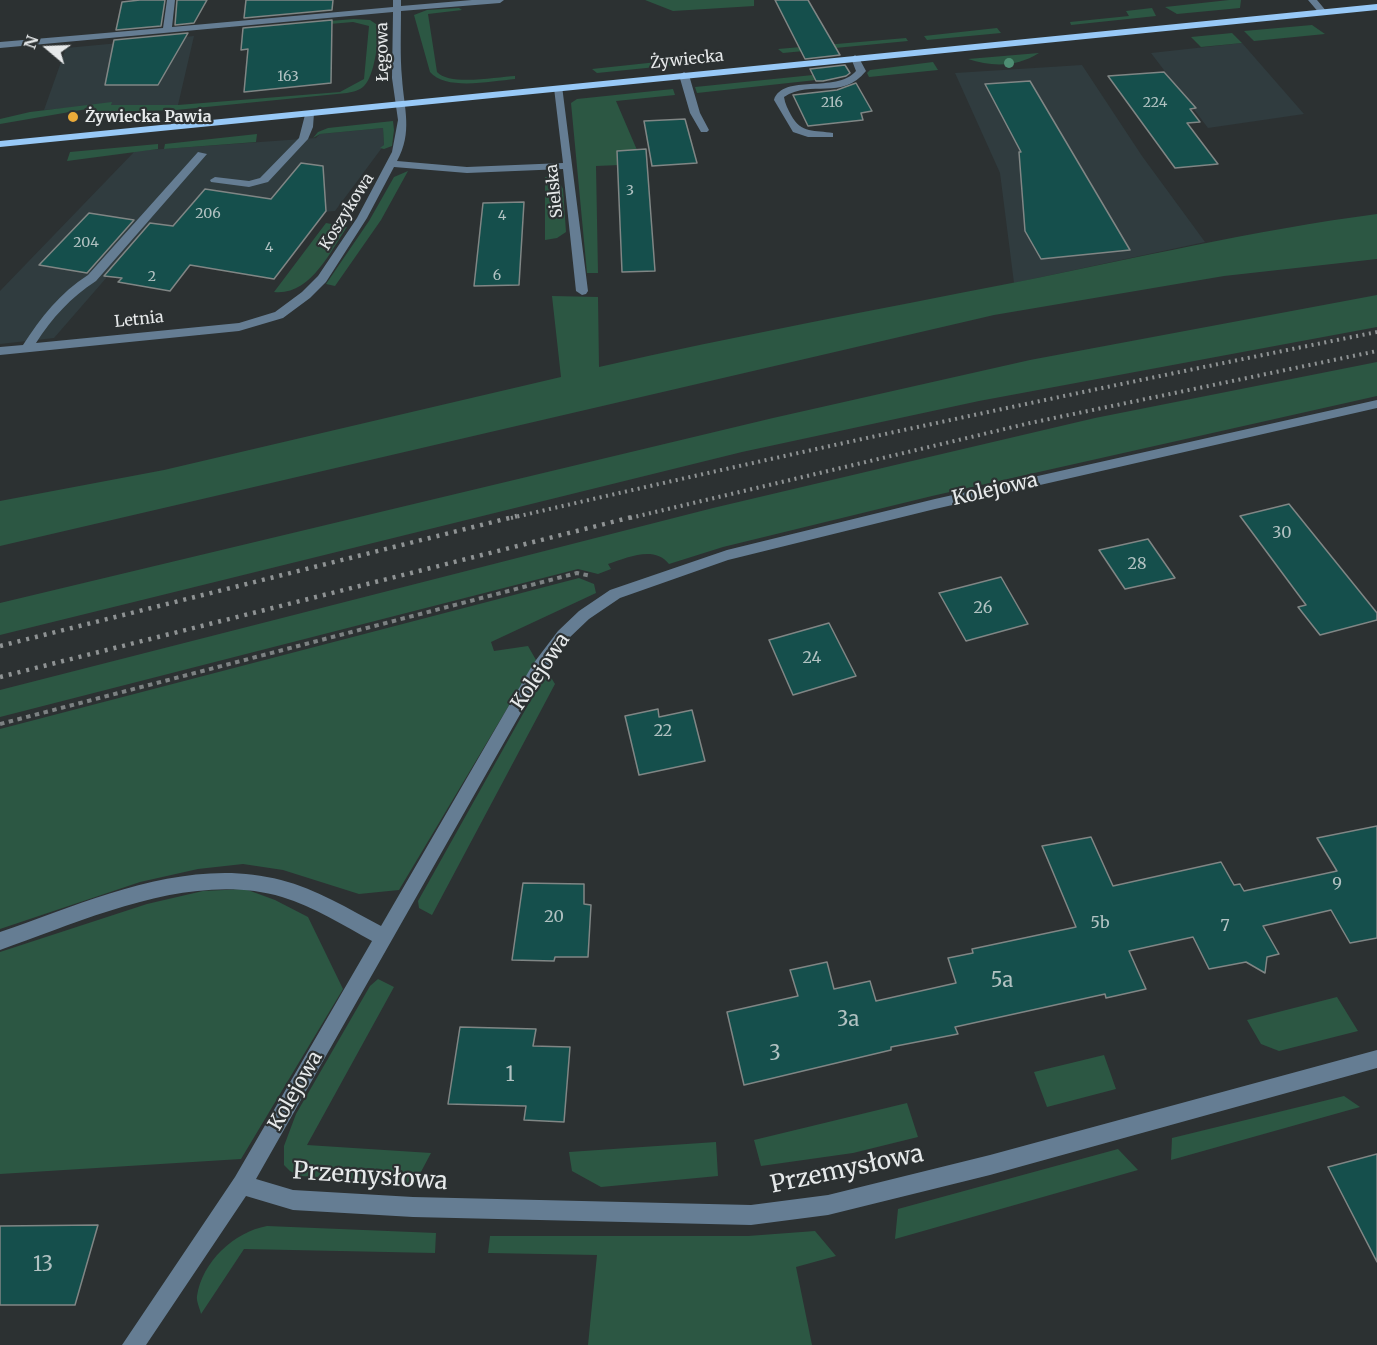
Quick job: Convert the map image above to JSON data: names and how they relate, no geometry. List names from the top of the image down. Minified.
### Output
{"streets":{"main road":["Żywiecka"],"street":["Łęgowa","Sielska","Koszykowa","Letnia","Kolejowa","Przemysłowa"]},"crossings":[["Łęgowa","Żywiecka"],["Łęgowa","Koszykowa"],["Żywiecka","Sielska"],["Żywiecka","Koszykowa"],["Koszykowa","Letnia"],["Kolejowa","Przemysłowa"]],"places":["Żywiecka Pawia"],"house_numbers":["163","216","224","3","206","4","204","4","6","2","30","28","26","24","22","9","20","5b","7","5a","3a","3","1","13"],"north":"left"}
